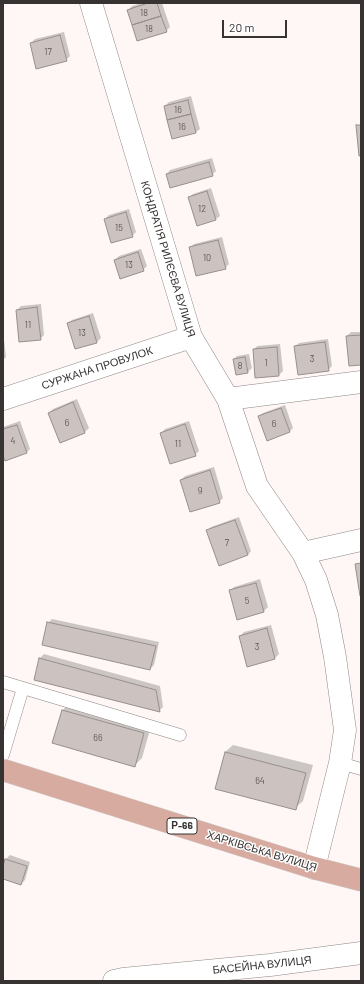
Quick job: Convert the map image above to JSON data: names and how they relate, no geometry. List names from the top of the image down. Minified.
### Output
{"streets":{"main road":["Р-66","ХАРКІВСЬКА ВУЛИЦЯ"],"street":["КОНДРАТІЯ РИЛЄЄВА ВУЛИЦЯ","СУРЖАНА ПРОВУЛОК","БАСЕЙНА ВУЛИЦЯ"]},"crossings":[["КОНДРАТІЯ РИЛЄЄВА ВУЛИЦЯ","СУРЖАНА ПРОВУЛОК"],["КОНДРАТІЯ РИЛЄЄВА ВУЛИЦЯ","ХАРКІВСЬКА ВУЛИЦЯ"]],"house_numbers":["18","18","17","16","16","12","15","10","13","11","13","3","1","8","6","6","4","11","9","7","5","3","66","64"],"scale_bar":"20 m"}
